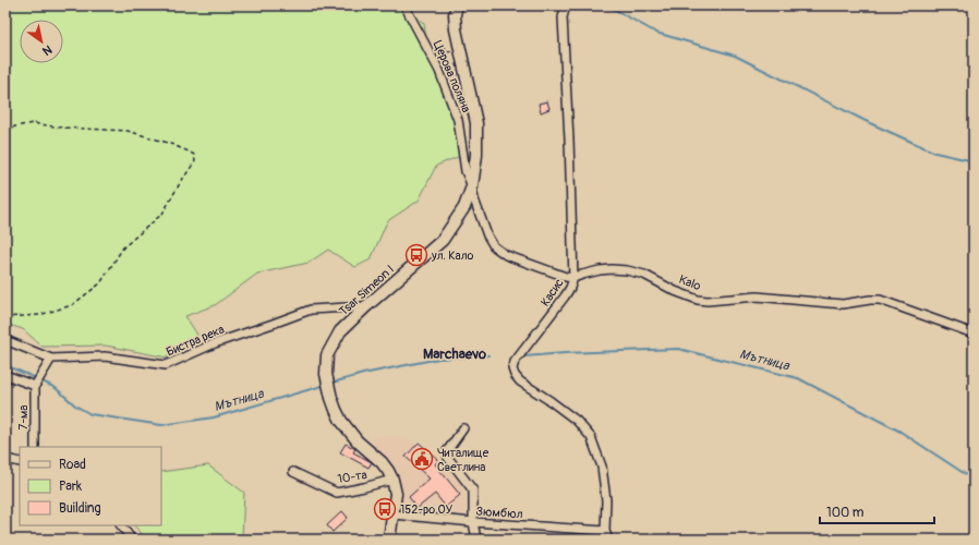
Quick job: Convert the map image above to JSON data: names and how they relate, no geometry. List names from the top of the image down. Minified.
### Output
{"streets":{"street":["Церова поляна","Kalo","Tsar Simeon I","Касис","Бистра река","7-ма","10-та","Зюмбюл"]},"crossings":[["Церова поляна","Tsar Simeon I"],["Kalo","Касис"],["Tsar Simeon I","Бистра река"],["Tsar Simeon I","10-та"],["Tsar Simeon I","Зюмбюл"],["Касис","Зюмбюл"]],"districts":["Marchaevo"],"water":["Мътница"],"places":{"bus stop":["ул. Кало","152-ро ОУ"],"public building":["Читалище Светлина"]},"legend":["Road","Park","Building"],"scale_bar":"100 m","north":"bottom right"}
